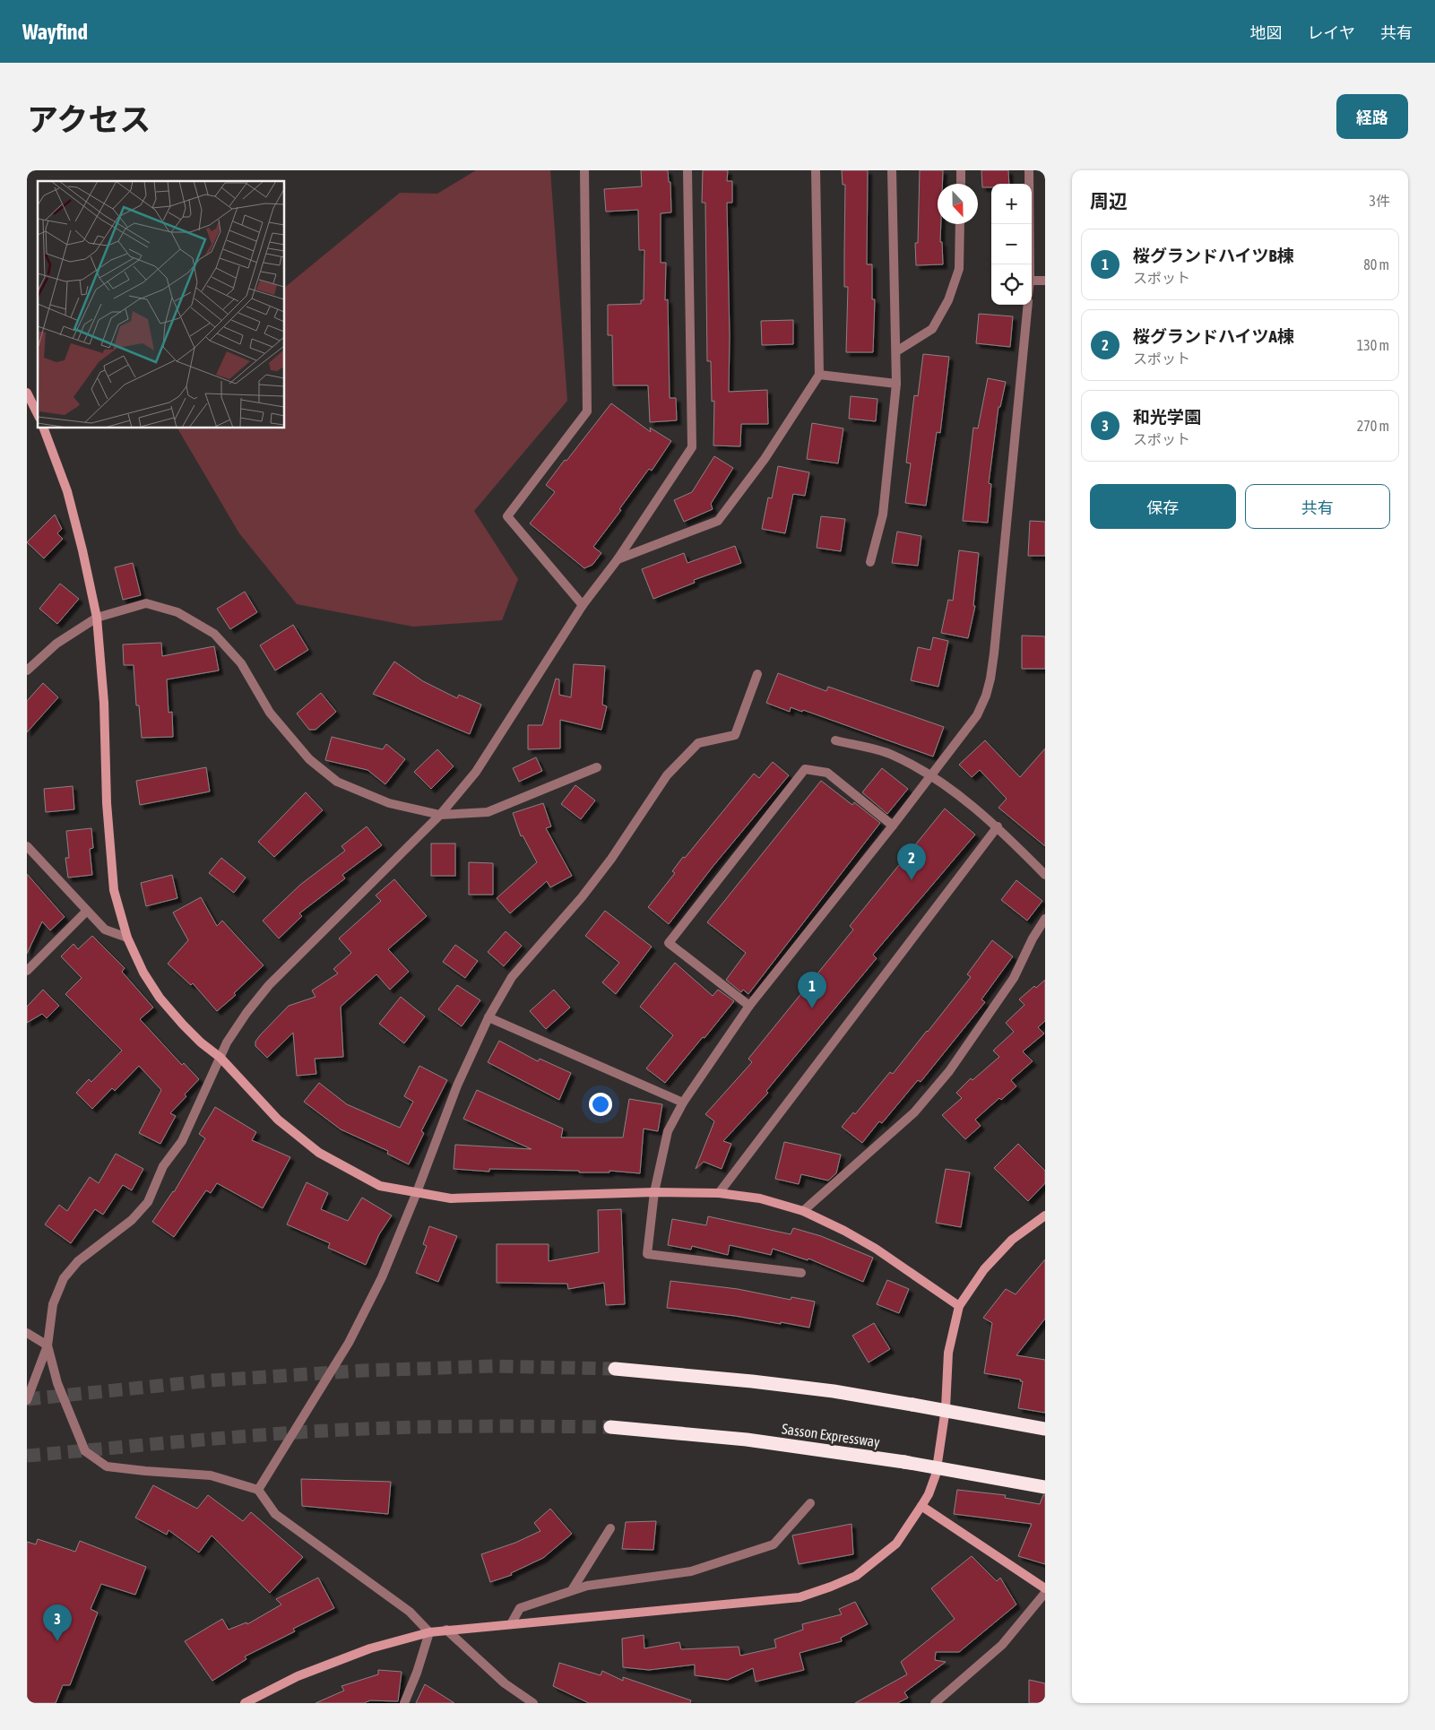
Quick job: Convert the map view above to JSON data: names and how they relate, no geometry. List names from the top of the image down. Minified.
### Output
{"streets":{"highway":["Sasson Expressway"]},"north":"bottom","page":{"header":"Wayfind","nav":["地図","レイヤ","共有"],"title":"アクセス","buttons":["経路",["保存","共有"]],"heading":["周辺","3件"],"map_buttons":["+","−"],"list":[{"mark":"1","name":"桜グランドハイツB棟","note":"スポット","value":"80 m"},{"mark":"2","name":"桜グランドハイツA棟","note":"スポット","value":"130 m"},{"mark":"3","name":"和光学園","note":"スポット","value":"270 m"}],"pins":["2","1","3"]}}
